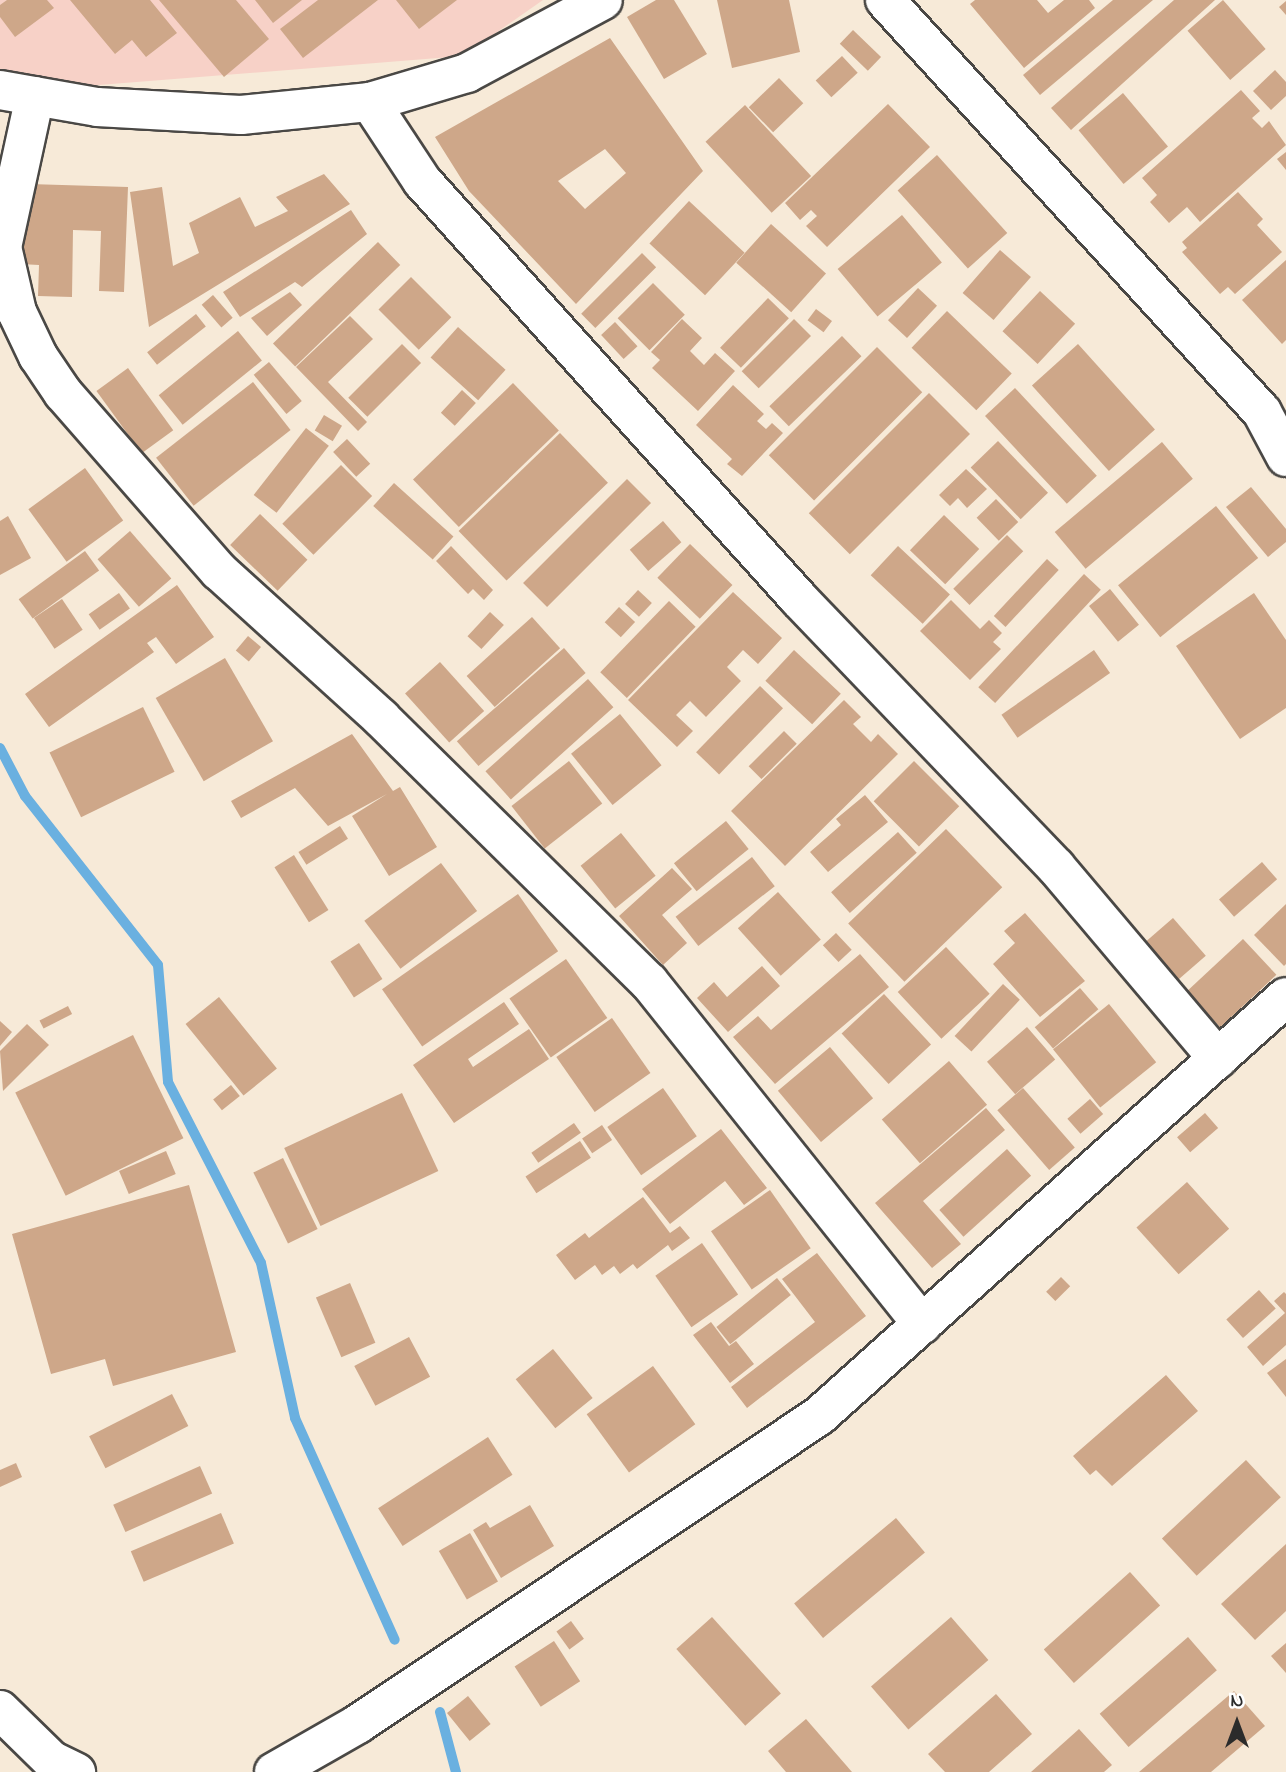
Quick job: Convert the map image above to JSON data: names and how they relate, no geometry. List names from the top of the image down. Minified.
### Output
{"north":"top"}
